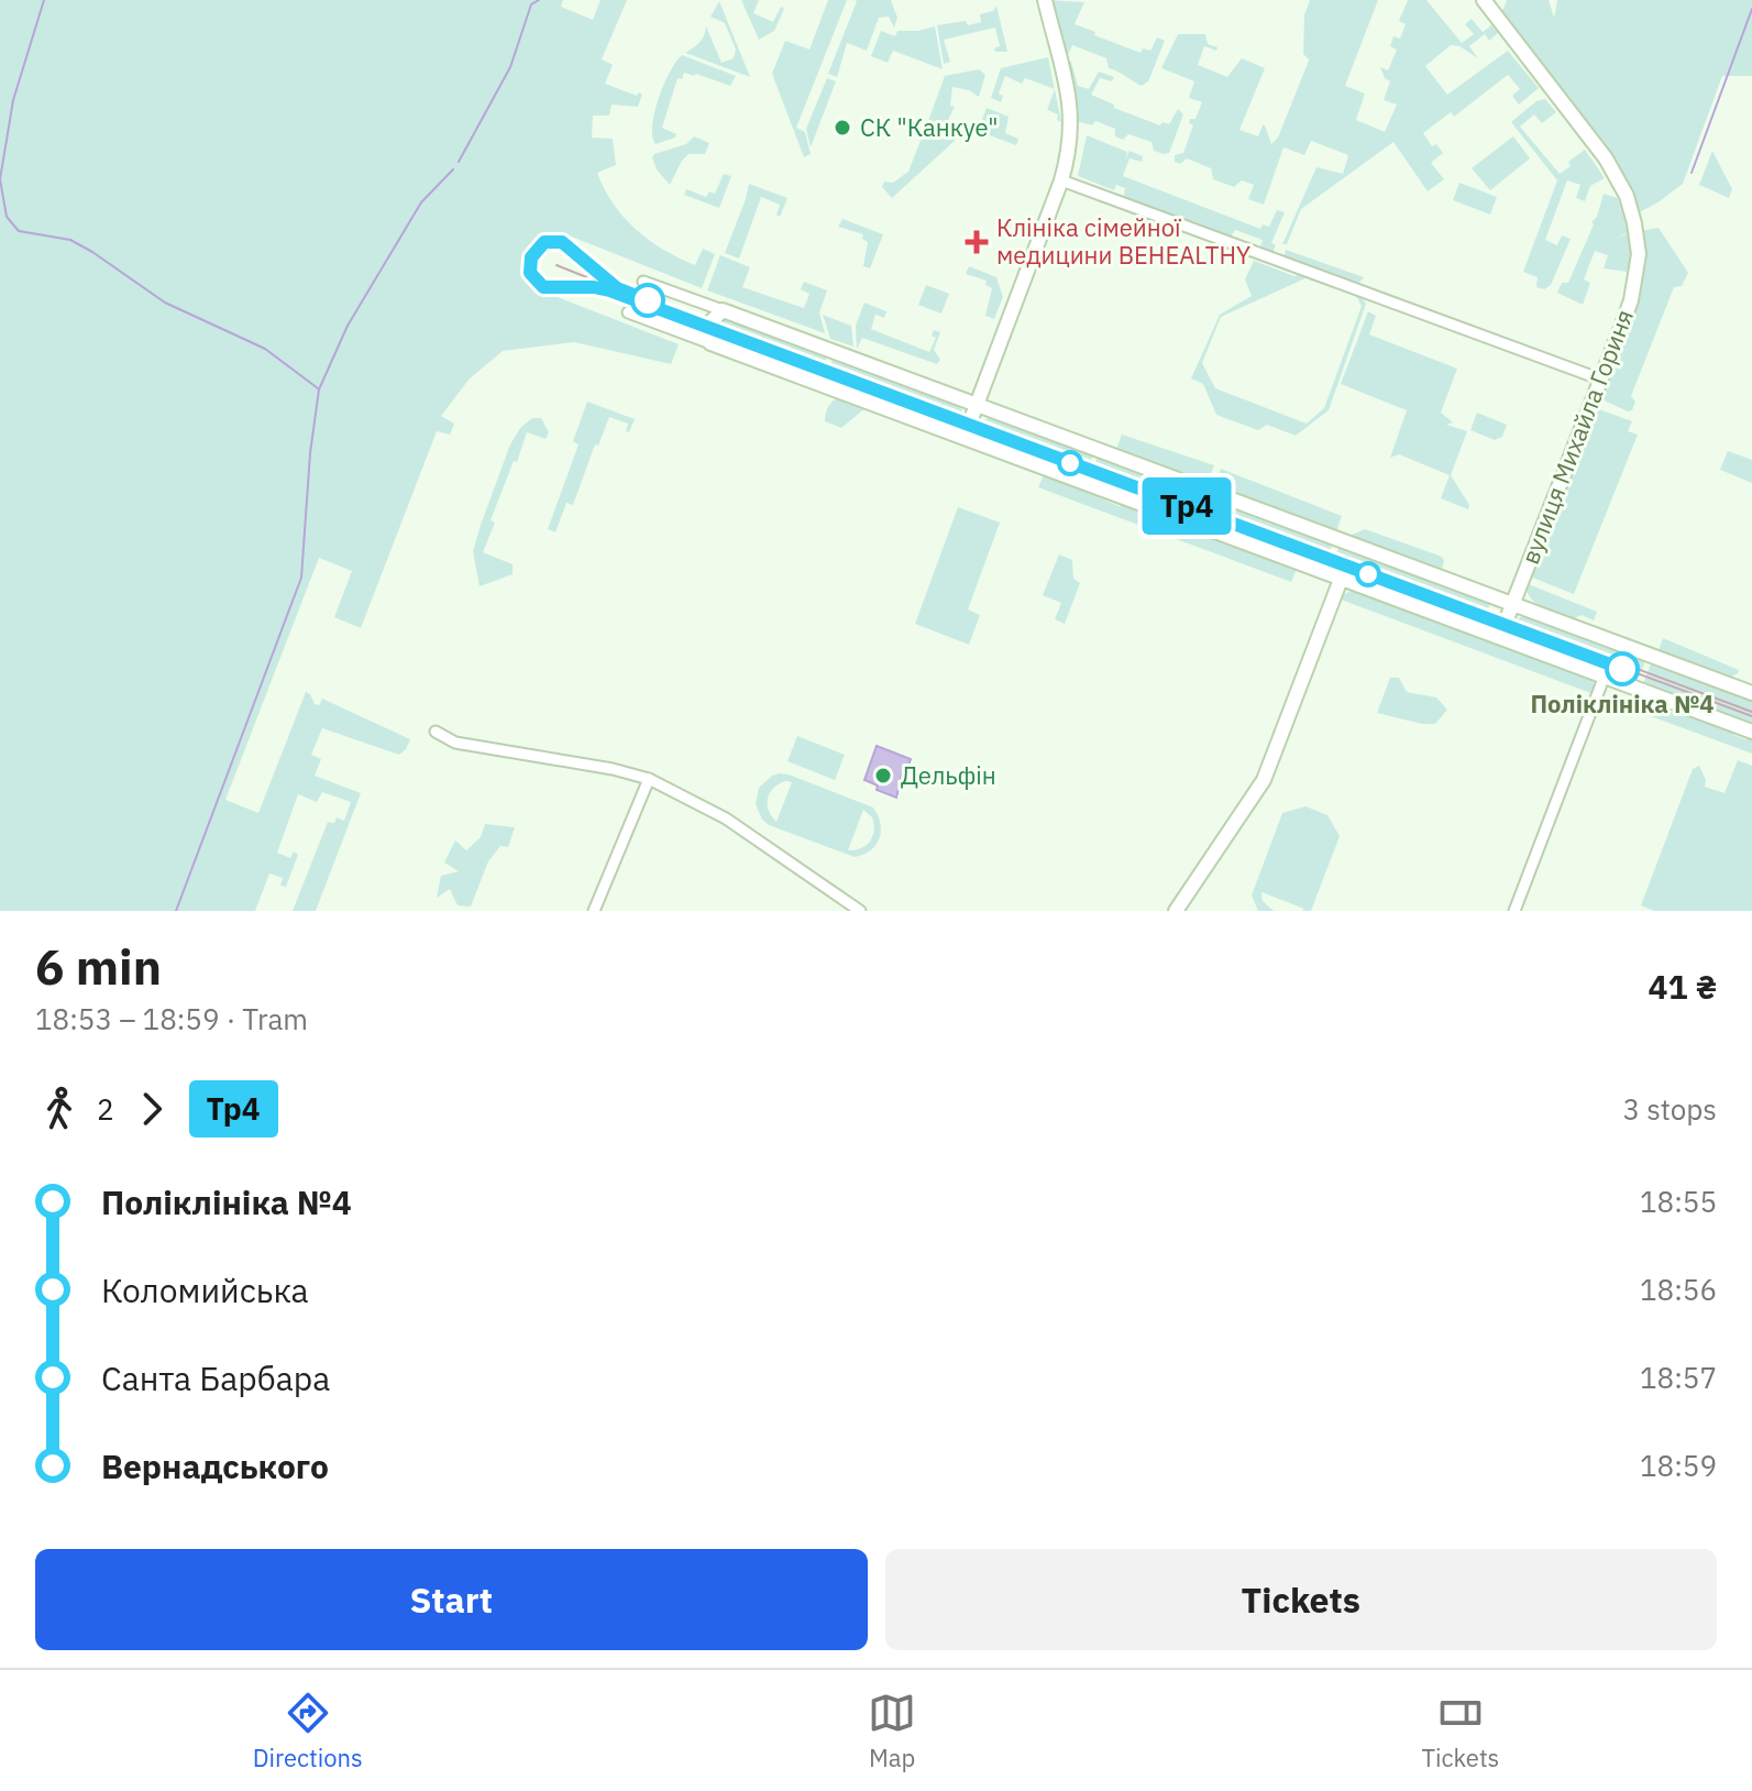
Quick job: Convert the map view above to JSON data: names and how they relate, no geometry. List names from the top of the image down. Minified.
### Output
{"streets":{"main road":["вулиця Михайла Гориня"]},"places":{"other":["СК \"Канкуе\"","Поліклініка №4","Дельфін"],"health":["Клініка сімейної медицини BEHEALTHY"]},"lines":["tram line Тр4"],"page":{"on_map":"Тр4","heading":["6 min","18:53 – 18:59 · Tram","41 ₴"],"legs":["2","Тр4","3 stops"],"list":[{"name":"Поліклініка №4","value":"18:55"},{"name":"Коломийська","value":"18:56"},{"name":"Санта Барбара","value":"18:57"},{"name":"Вернадського","value":"18:59"}],"buttons":["Start","Tickets"],"tabs":["Directions","Map","Tickets"]}}
